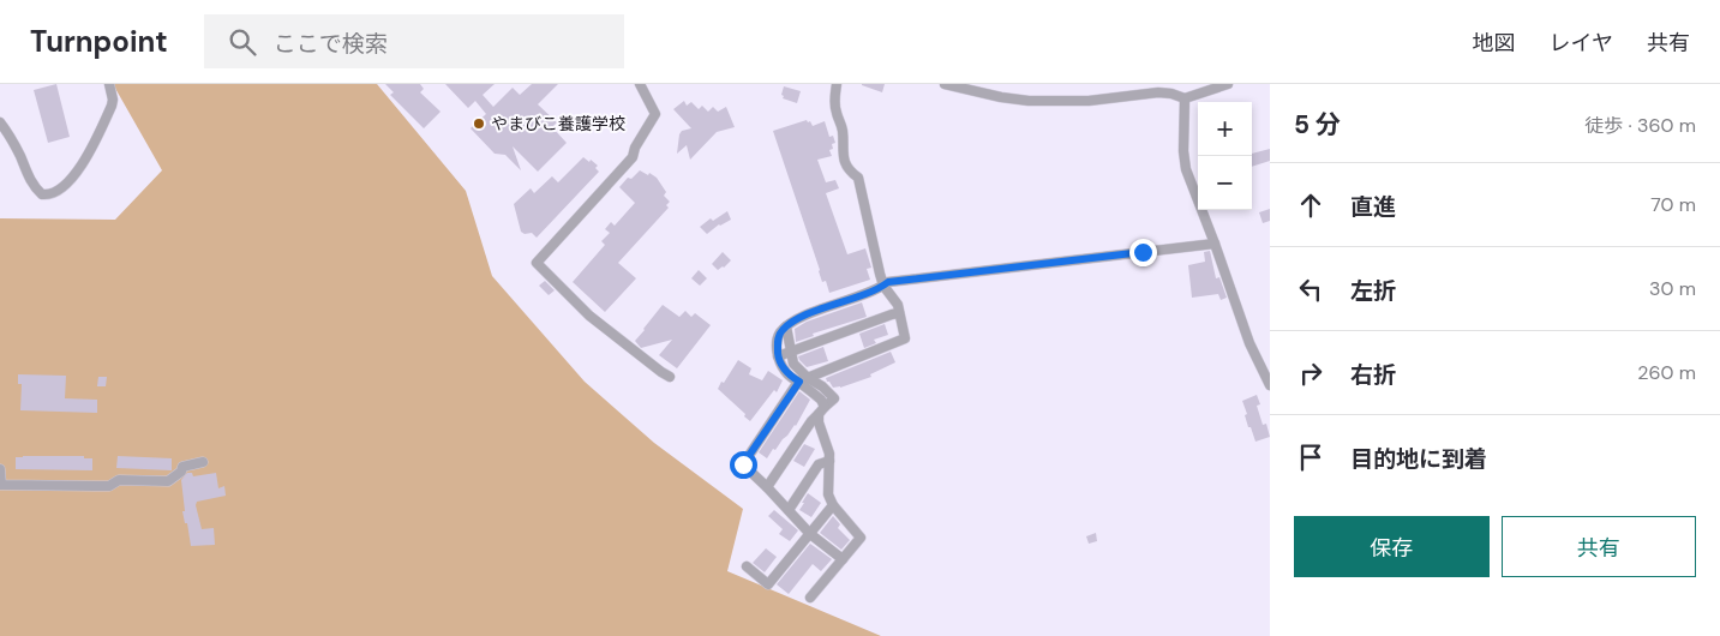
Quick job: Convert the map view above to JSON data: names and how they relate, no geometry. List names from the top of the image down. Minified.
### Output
{"places":["やまびこ養護学校"],"page":{"header":"Turnpoint","search":"ここで検索","nav":["地図","レイヤ","共有"],"heading":["5 分","徒歩 · 360 m"],"map_buttons":["+","−"],"list":[["直進","70 m"],["左折","30 m"],["右折","260 m"],"目的地に到着"],"buttons":["保存","共有"]}}
